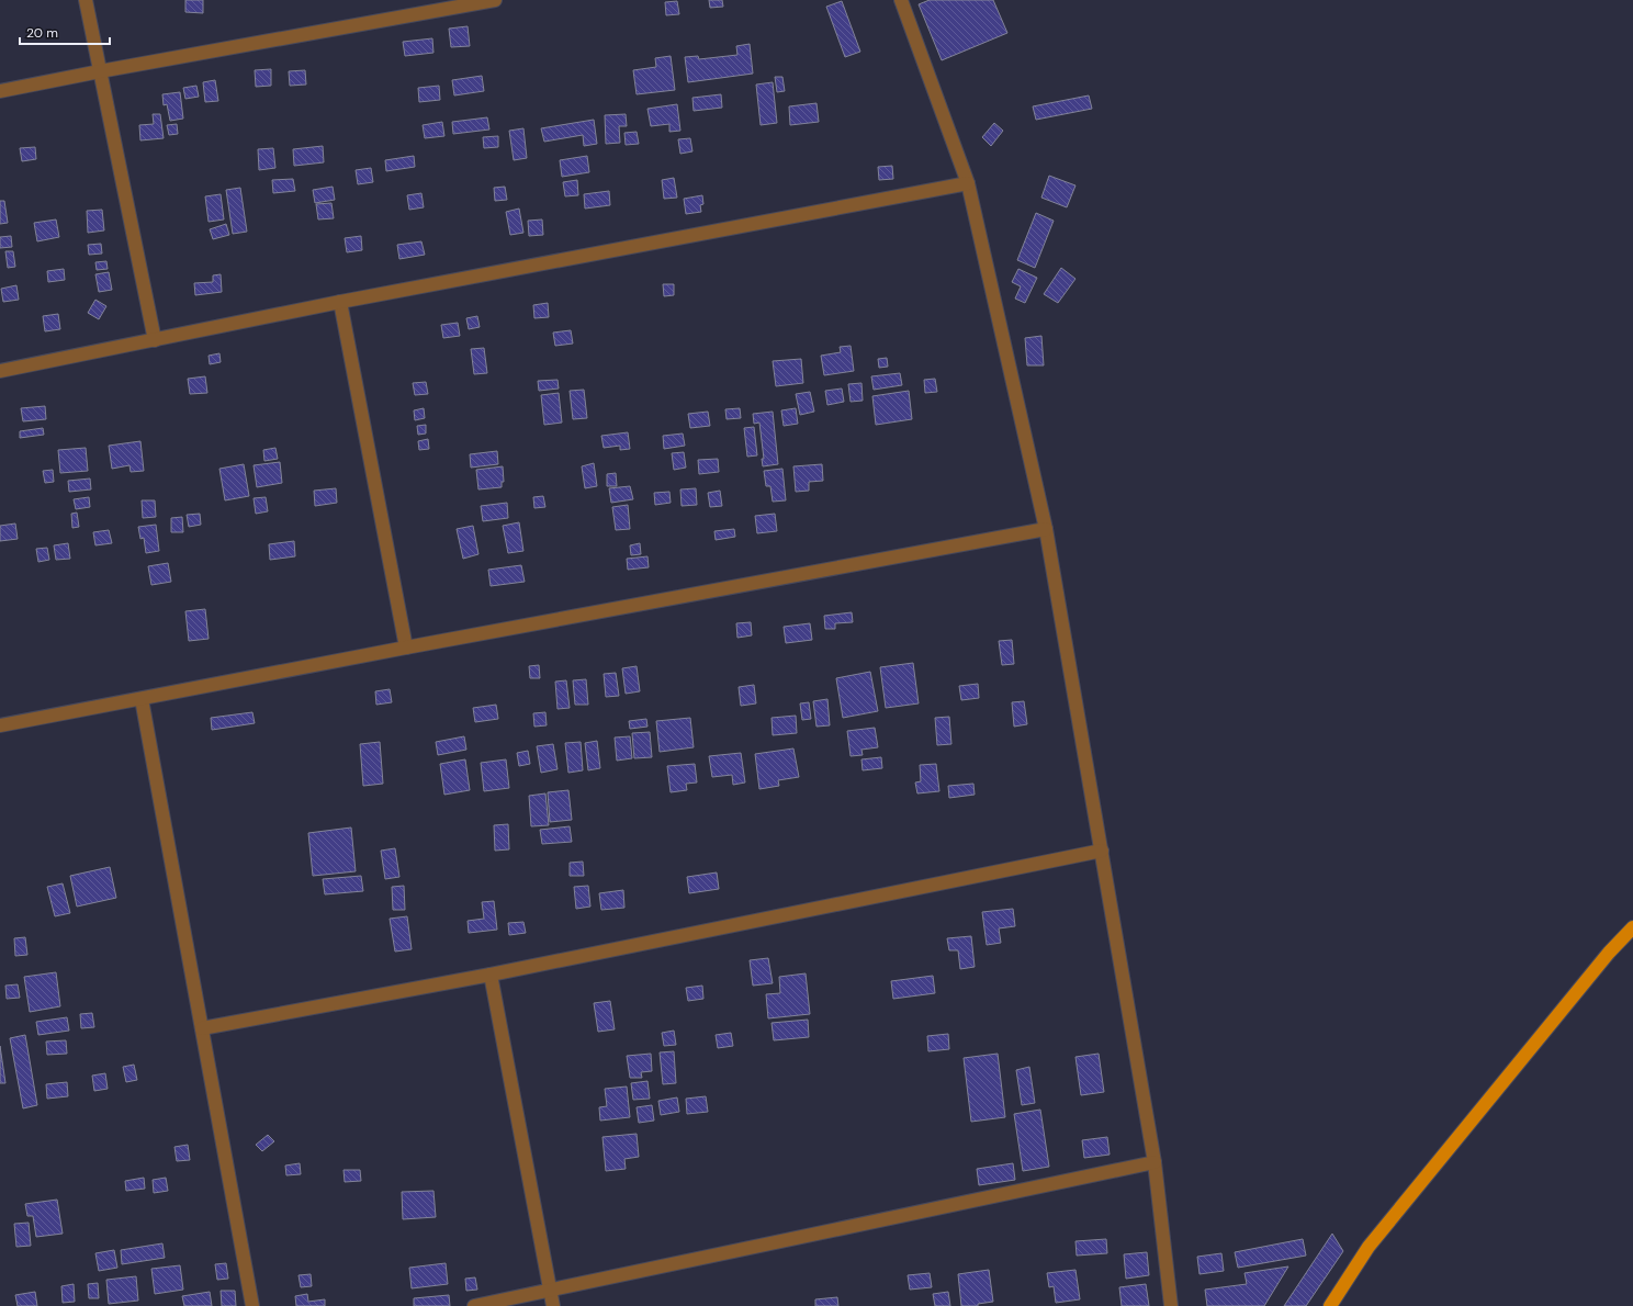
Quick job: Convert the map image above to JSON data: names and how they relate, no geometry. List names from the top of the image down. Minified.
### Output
{"scale_bar":"20 m"}
